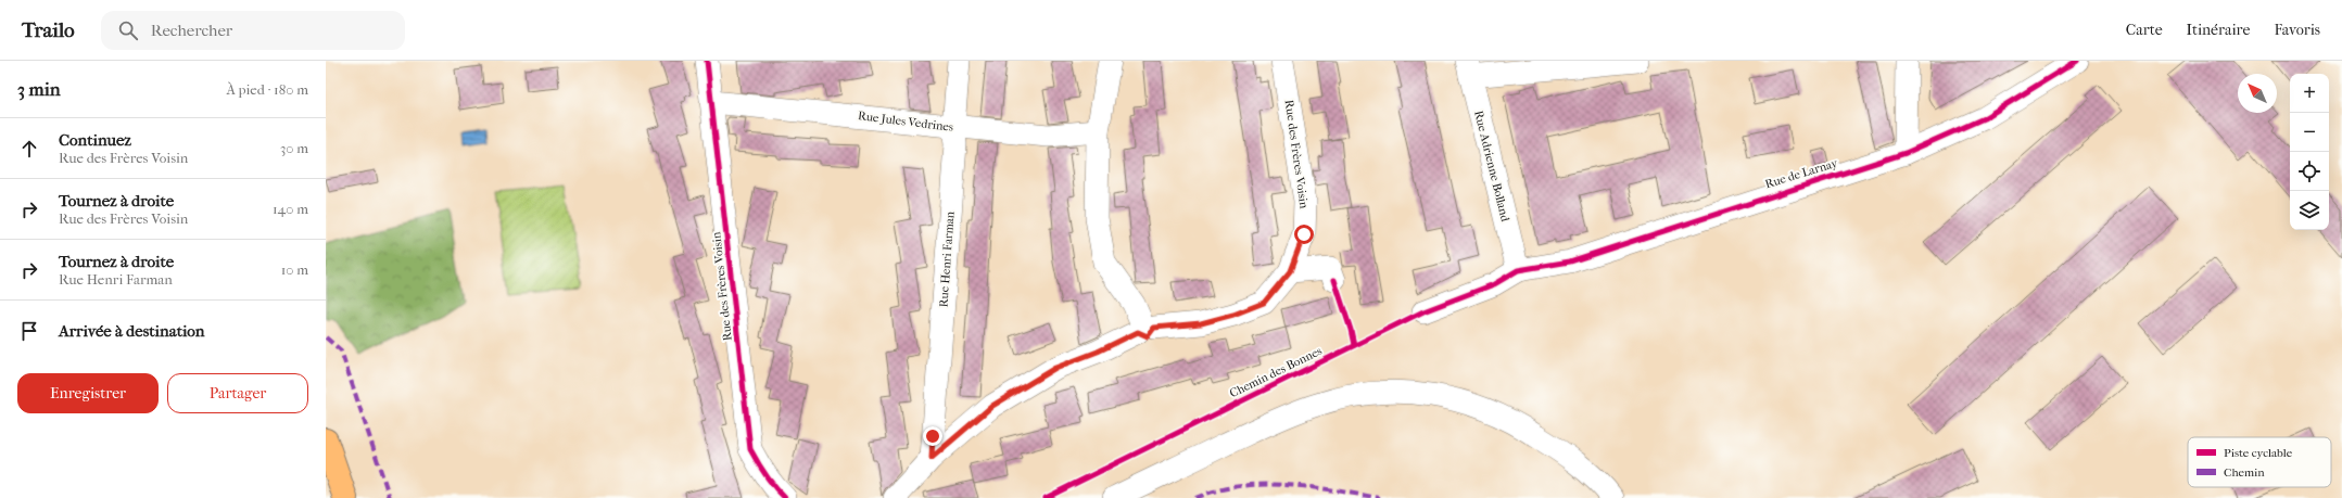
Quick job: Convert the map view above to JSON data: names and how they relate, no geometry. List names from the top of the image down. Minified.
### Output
{"streets":{"street":["Rue Jules Vedrines","Rue des Frères Voisin","Rue Adrienne Bolland","Rue de Larnay","Rue Henri Farman"],"cycle path":["Chemin des Bonnes"]},"crossings":[["Rue Jules Vedrines","Rue des Frères Voisin"],["Rue Jules Vedrines","Rue Henri Farman"],["Rue des Frères Voisin","Rue Henri Farman"],["Rue Adrienne Bolland","Rue de Larnay"]],"legend":["Piste cyclable","Chemin"],"north":"top left","page":{"header":"Trailo","search":"Rechercher","nav":["Carte","Itinéraire","Favoris"],"heading":["3 min","À pied · 180 m"],"map_buttons":["+","−"],"list":[["Continuez","Rue des Frères Voisin","30 m"],["Tournez à droite","Rue des Frères Voisin","140 m"],["Tournez à droite","Rue Henri Farman","10 m"],"Arrivée à destination"],"buttons":["Enregistrer","Partager"]}}
